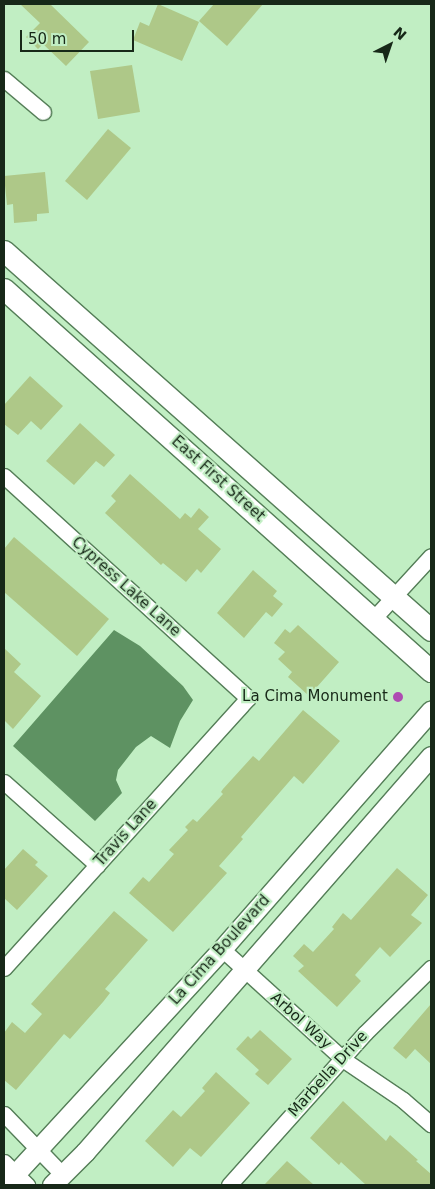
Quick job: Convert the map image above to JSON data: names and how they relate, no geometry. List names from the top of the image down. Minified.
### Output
{"streets":{"main road":["East First Street"],"street":["Cypress Lake Lane","Travis Lane","La Cima Boulevard","Arbol Way","Marbella Drive"]},"crossings":[["Cypress Lake Lane","Travis Lane"],["La Cima Boulevard","Arbol Way"],["Arbol Way","Marbella Drive"]],"places":["La Cima Monument"],"scale_bar":"50 m","north":"top right"}
